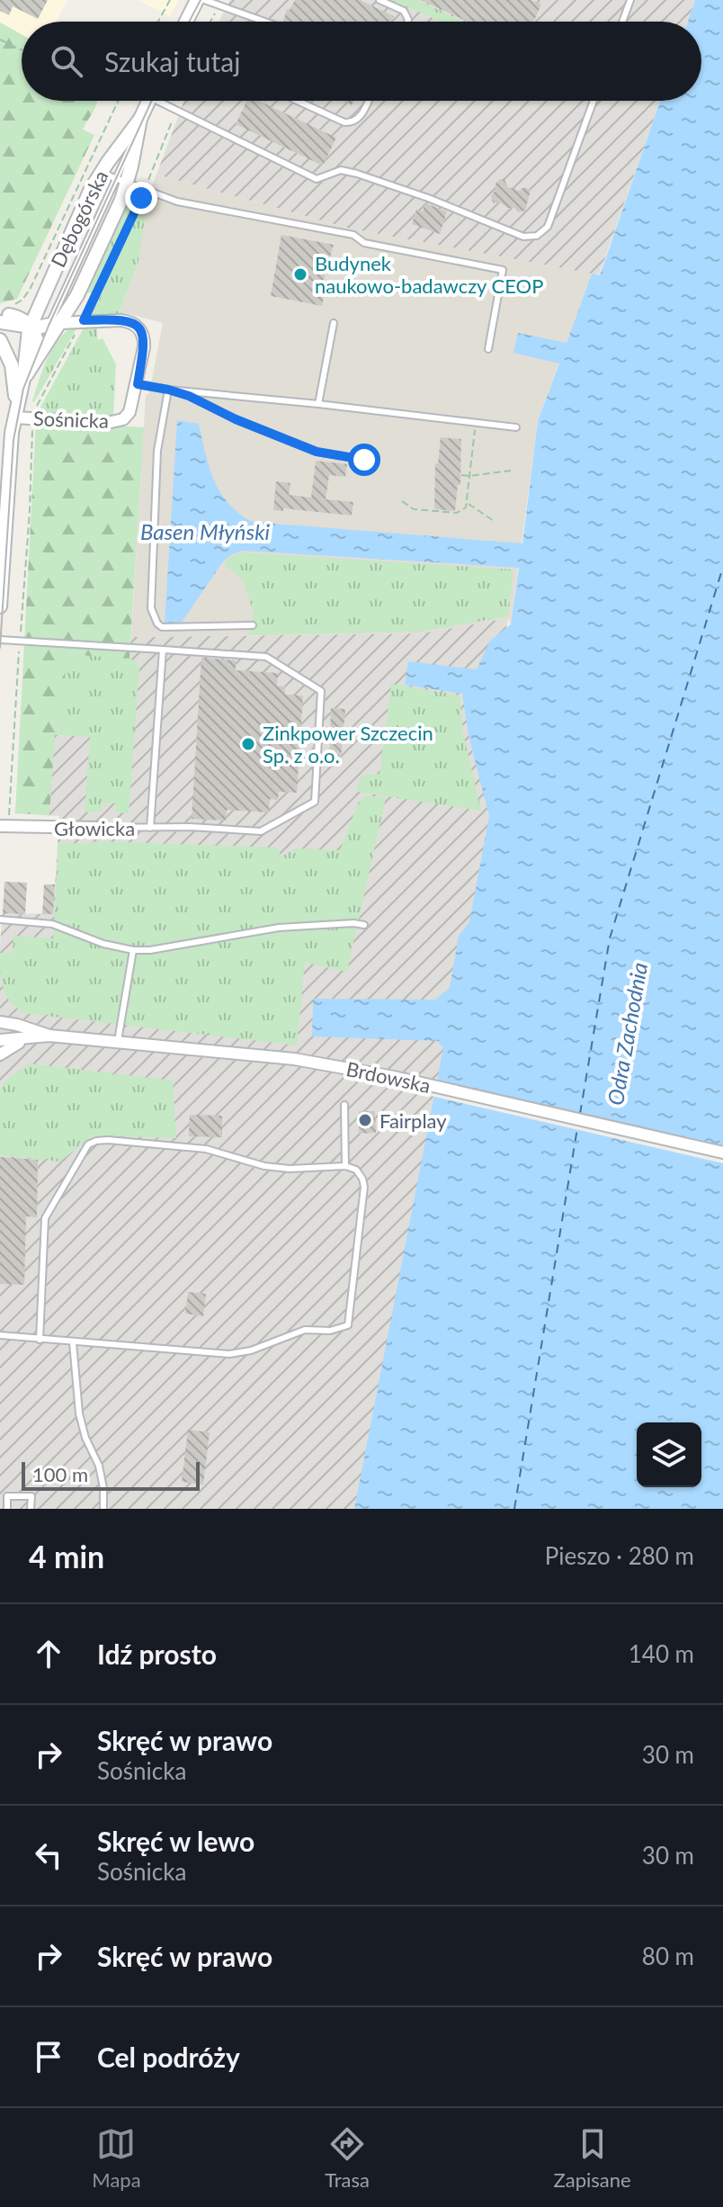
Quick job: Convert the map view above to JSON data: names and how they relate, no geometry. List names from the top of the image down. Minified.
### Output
{"streets":{"street":["Dębogórska","Sośnicka","Głowicka","Brdowska"]},"crossings":[["Dębogórska","Sośnicka"]],"water":["Basen Młyński","Odra Zachodnia"],"places":["Budynek naukowo-badawczy CEOP","Zinkpower Szczecin Sp. z o.o.","Fairplay"],"scale_bar":"100 m","page":{"search":"Szukaj tutaj","scale":"100 m","heading":["4 min","Pieszo · 280 m"],"list":[["Idź prosto","140 m"],["Skręć w prawo","Sośnicka","30 m"],["Skręć w lewo","Sośnicka","30 m"],["Skręć w prawo","80 m"],"Cel podróży"],"nav":["Mapa","Trasa","Zapisane"]}}
